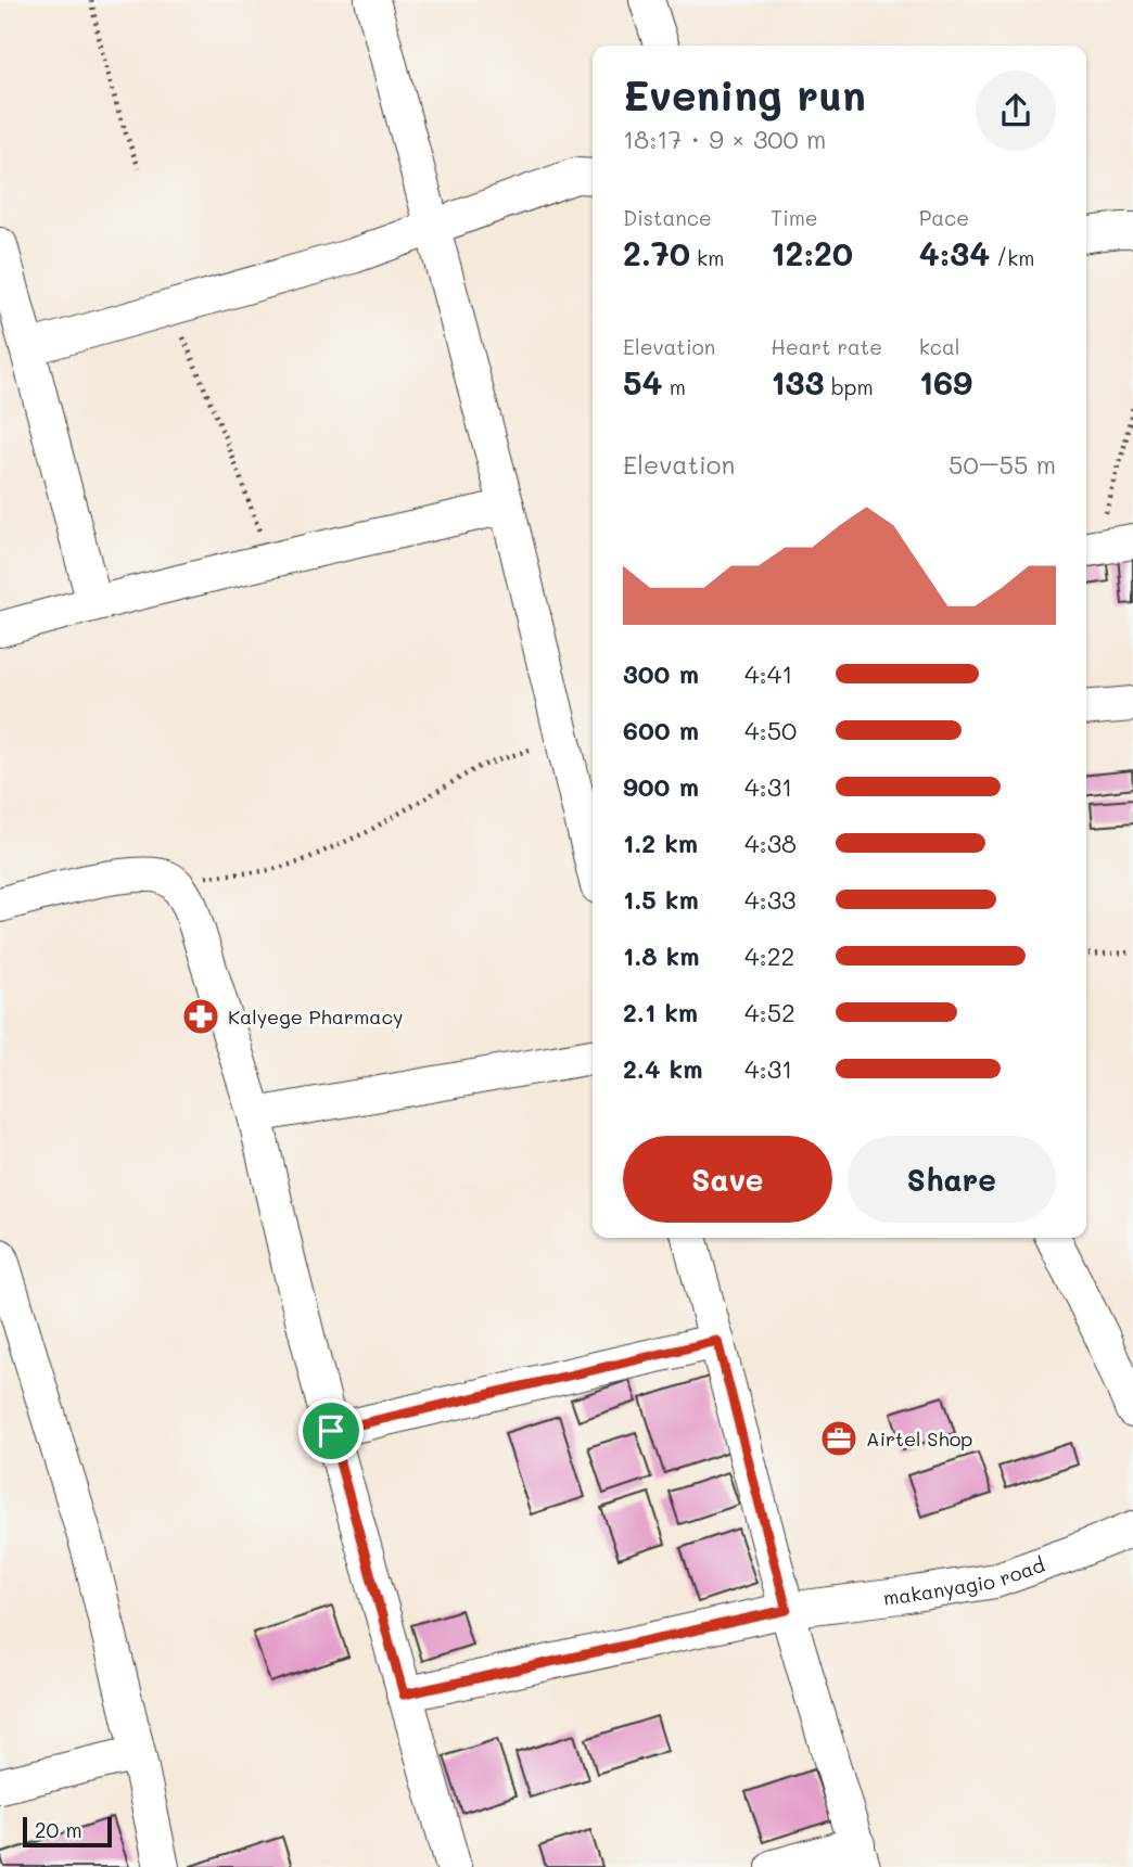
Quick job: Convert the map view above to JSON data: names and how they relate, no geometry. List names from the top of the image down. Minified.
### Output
{"streets":{"street":["makanyagio road"]},"places":{"pharmacy":["Kalyege Pharmacy"],"office":["Airtel Shop"]},"scale_bar":"20 m","page":{"heading":["Evening run","18:17 · 9 × 300 m"],"stats":[["Distance","2.70 km"],["Time","12:20"],["Pace","4:34 /km"],["Elevation","54 m"],["Heart rate","133 bpm"],["kcal","169"]],"chart":["Elevation","50–55 m"],"list":[{"name":"300 m","note":"4:41"},{"name":"600 m","note":"4:50"},{"name":"900 m","note":"4:31"},{"name":"1.2 km","note":"4:38"},{"name":"1.5 km","note":"4:33"},{"name":"1.8 km","note":"4:22"},{"name":"2.1 km","note":"4:52"},{"name":"2.4 km","note":"4:31"}],"buttons":["Save","Share"],"scale":"20 m"}}
